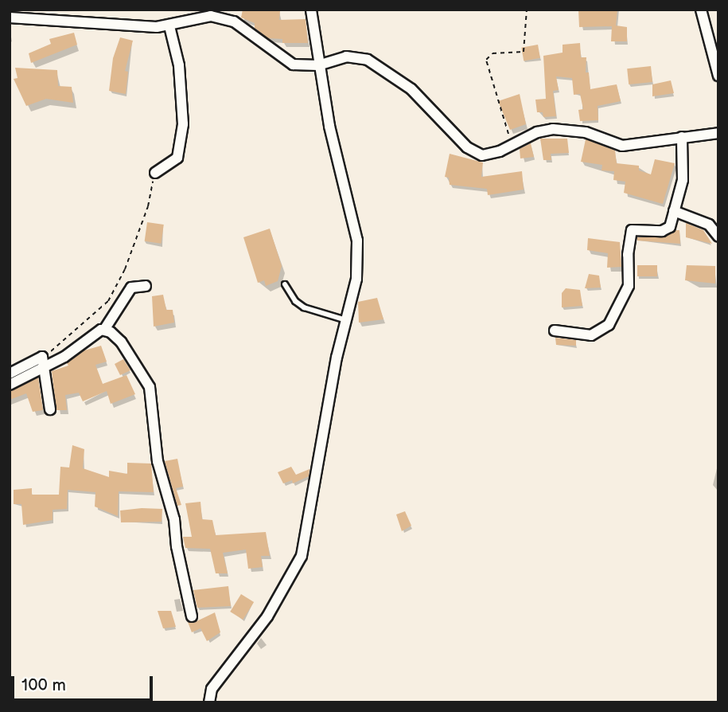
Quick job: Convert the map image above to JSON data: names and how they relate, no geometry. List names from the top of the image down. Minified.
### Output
{"scale_bar":"100 m"}
